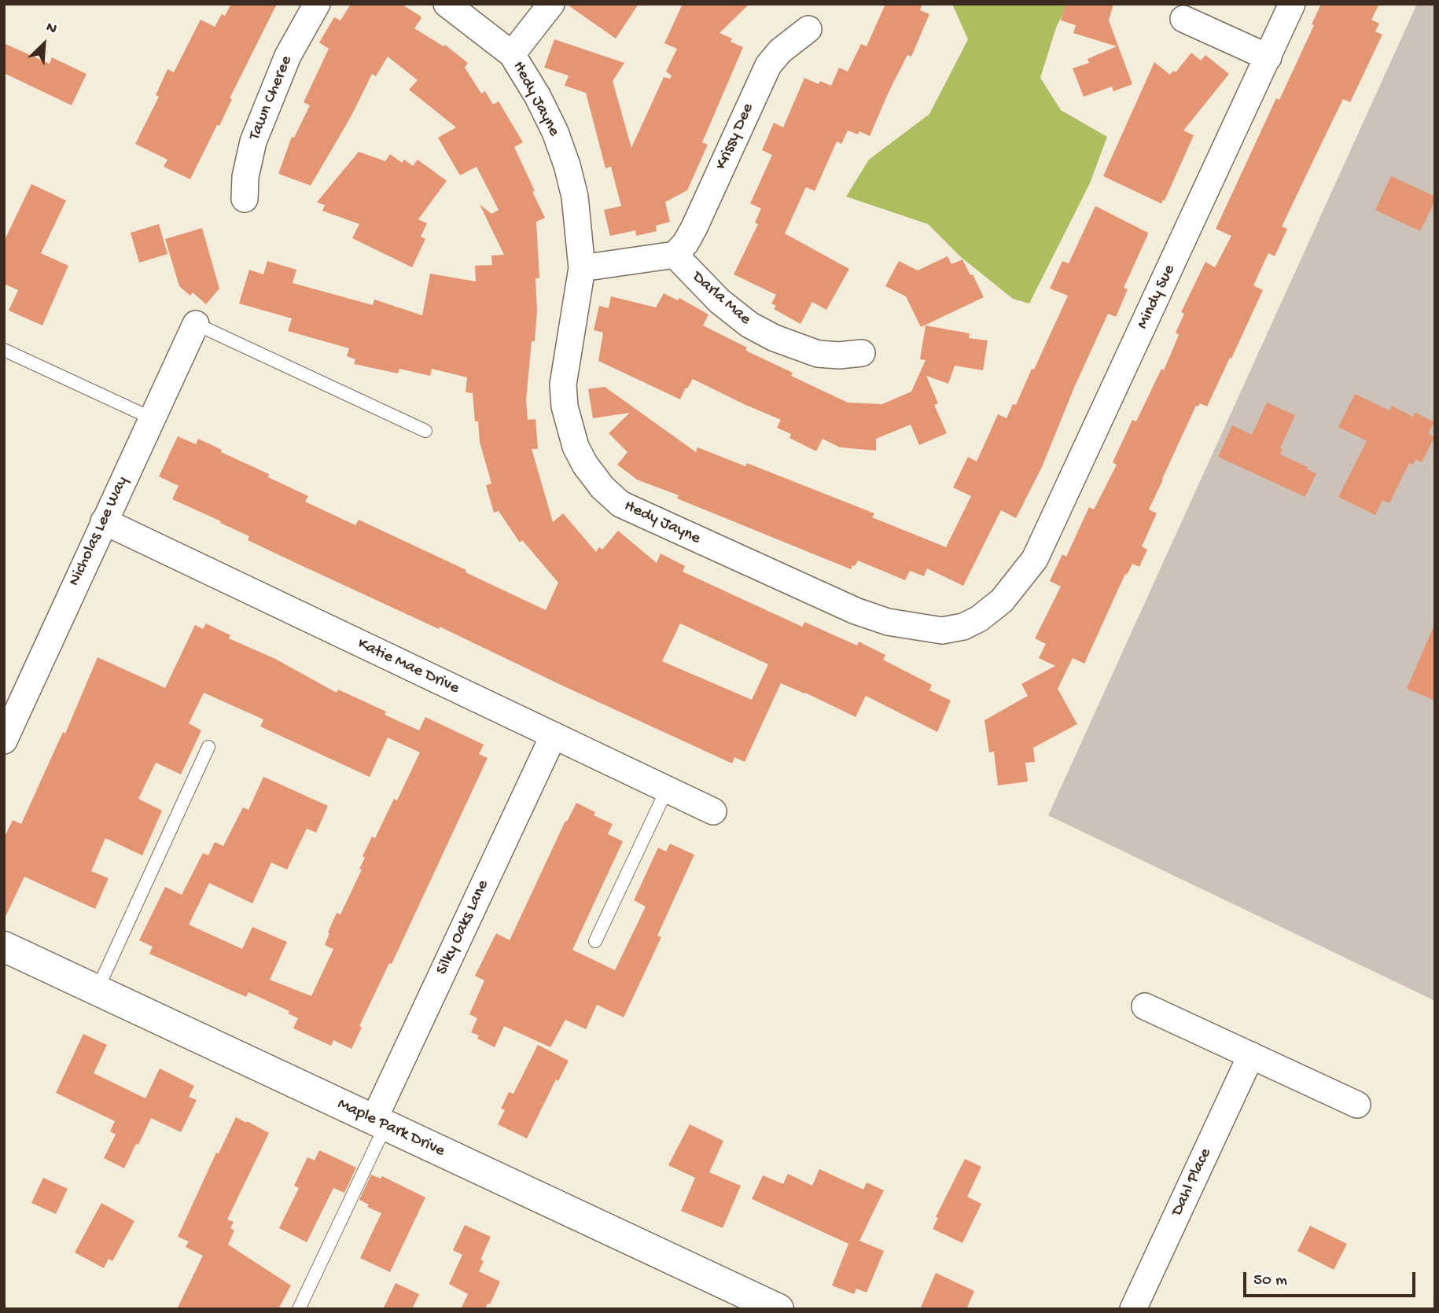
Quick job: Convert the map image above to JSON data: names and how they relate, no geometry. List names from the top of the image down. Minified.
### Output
{"streets":{"street":["Tawn Cheree","Hedy Jayne","Krissy Dee","Mindy Sue","Darla Mae","Nicholas Lee Way","Katie Mae Drive","Silky Oaks Lane","Maple Park Drive","Dahl Place"]},"crossings":[["Hedy Jayne","Mindy Sue"],["Krissy Dee","Darla Mae"],["Nicholas Lee Way","Katie Mae Drive"],["Katie Mae Drive","Silky Oaks Lane"],["Silky Oaks Lane","Maple Park Drive"]],"scale_bar":"50 m","north":"top right"}
